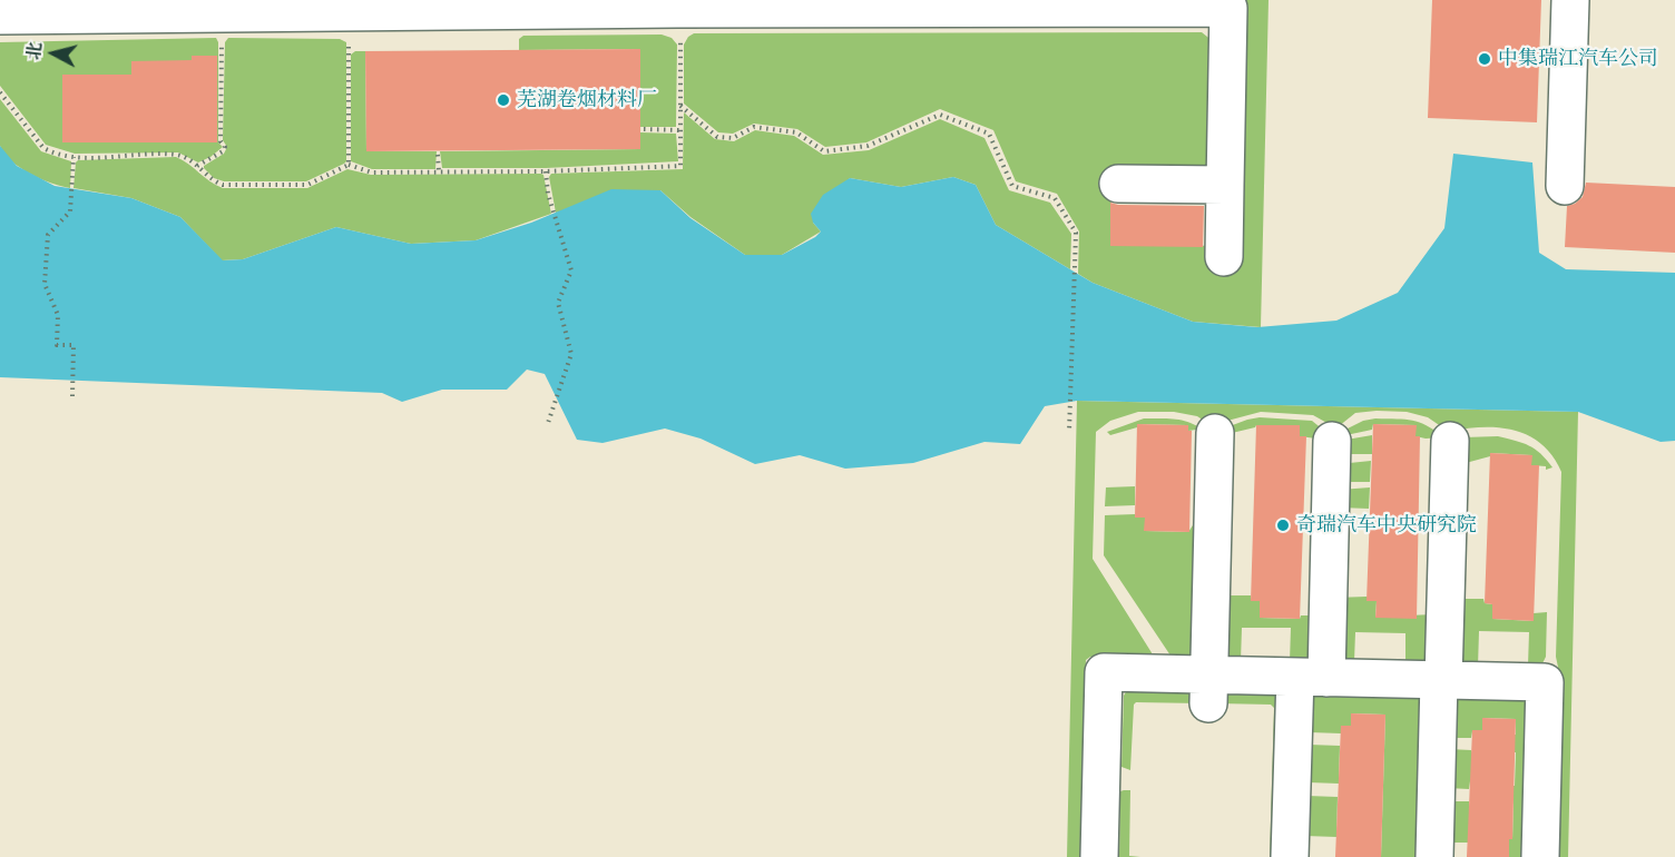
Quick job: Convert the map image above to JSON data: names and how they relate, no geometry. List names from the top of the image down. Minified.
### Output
{"places":["中集瑞江汽车公司","芜湖卷烟材料厂","奇瑞汽车中央研究院"],"north":"left"}
